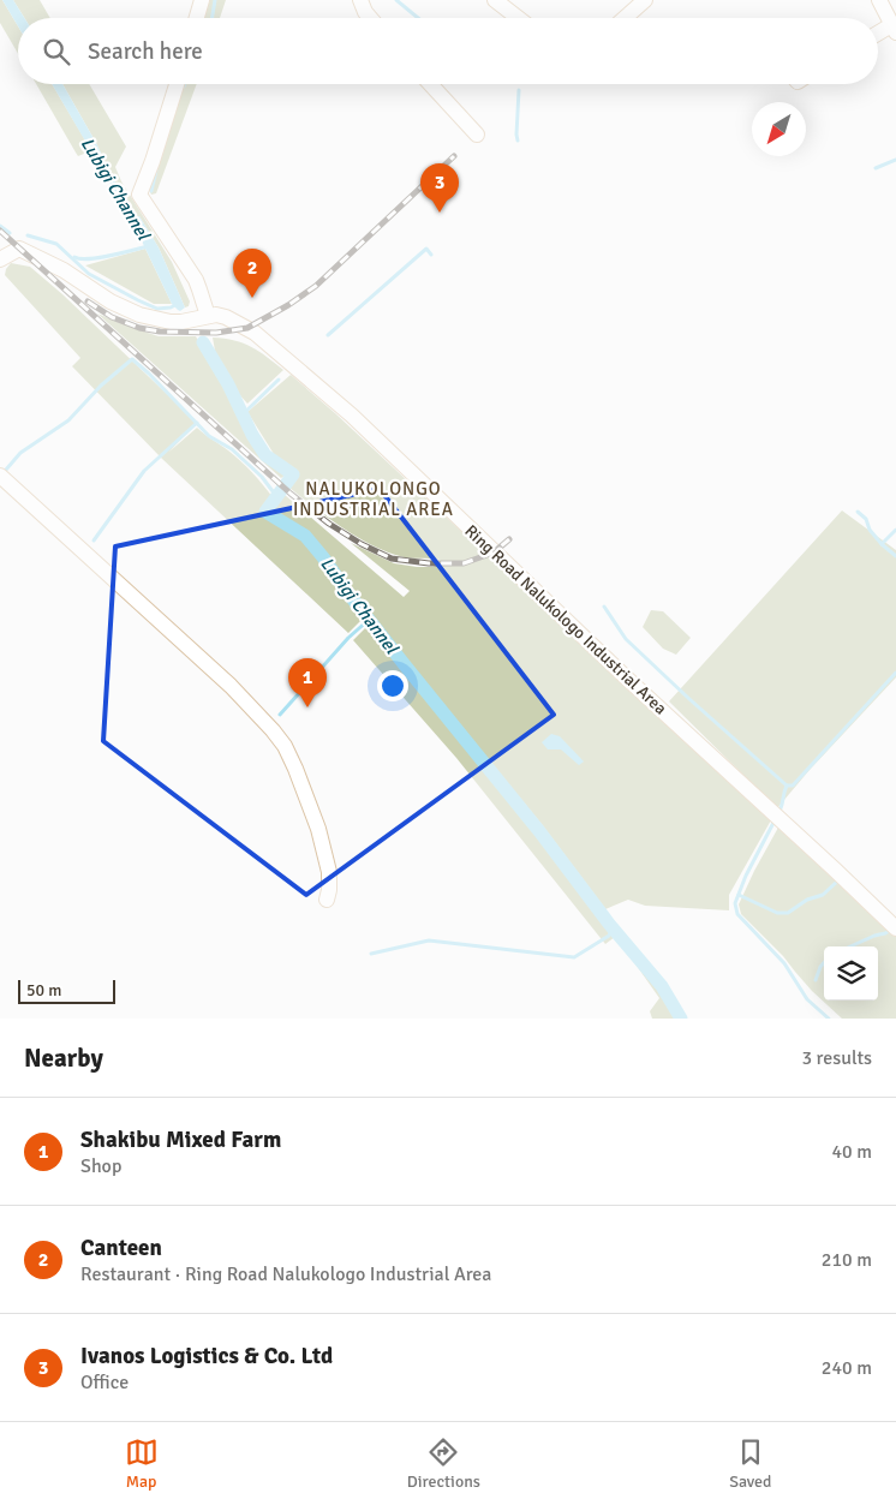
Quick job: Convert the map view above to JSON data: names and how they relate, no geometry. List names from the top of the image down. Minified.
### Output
{"streets":{"street":["Ring Road Nalukologo Industrial Area"]},"districts":["NALUKOLONGO INDUSTRIAL AREA"],"water":["Lubigi Channel"],"scale_bar":"50 m","north":"bottom left","page":{"search":"Search here","pins":["3","2","1"],"scale":"50 m","heading":["Nearby","3 results"],"list":[{"mark":"1","name":"Shakibu Mixed Farm","note":"Shop","value":"40 m"},{"mark":"2","name":"Canteen","note":"Restaurant · Ring Road Nalukologo Industrial Area","value":"210 m"},{"mark":"3","name":"Ivanos Logistics & Co. Ltd","note":"Office","value":"240 m"}],"nav":["Map","Directions","Saved"]}}
